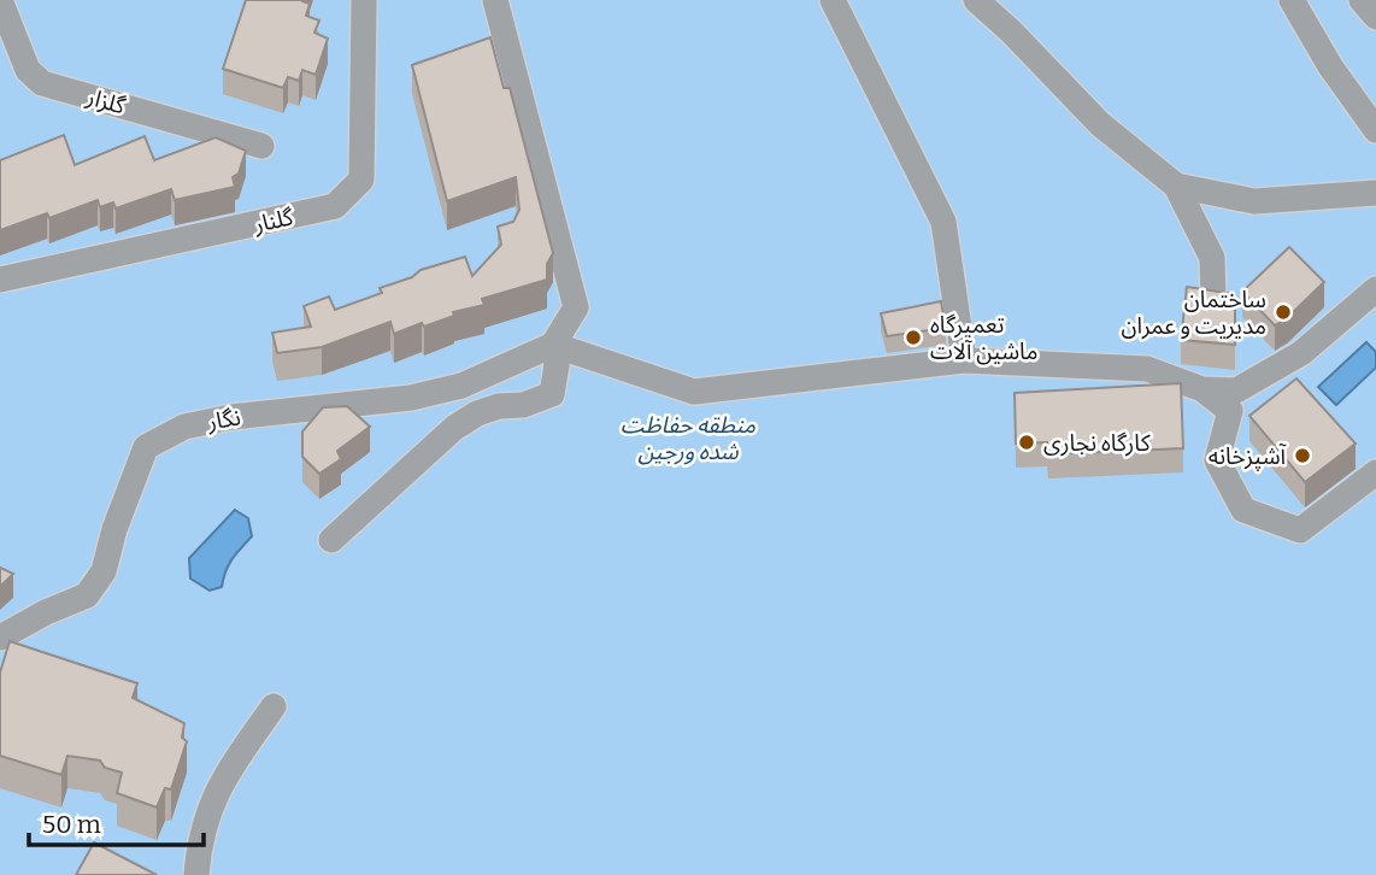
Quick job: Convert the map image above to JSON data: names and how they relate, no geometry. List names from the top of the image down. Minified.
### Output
{"streets":{"street":["گلزار","گلنار","نگار"]},"parks":["منطقه حفاظت شده ورجین"],"places":["ساختمان مدیریت و عمران","تعمیرگاه ماشین آلات","کارگاه نجاری","آشپزخانه"],"scale_bar":"50 m"}
